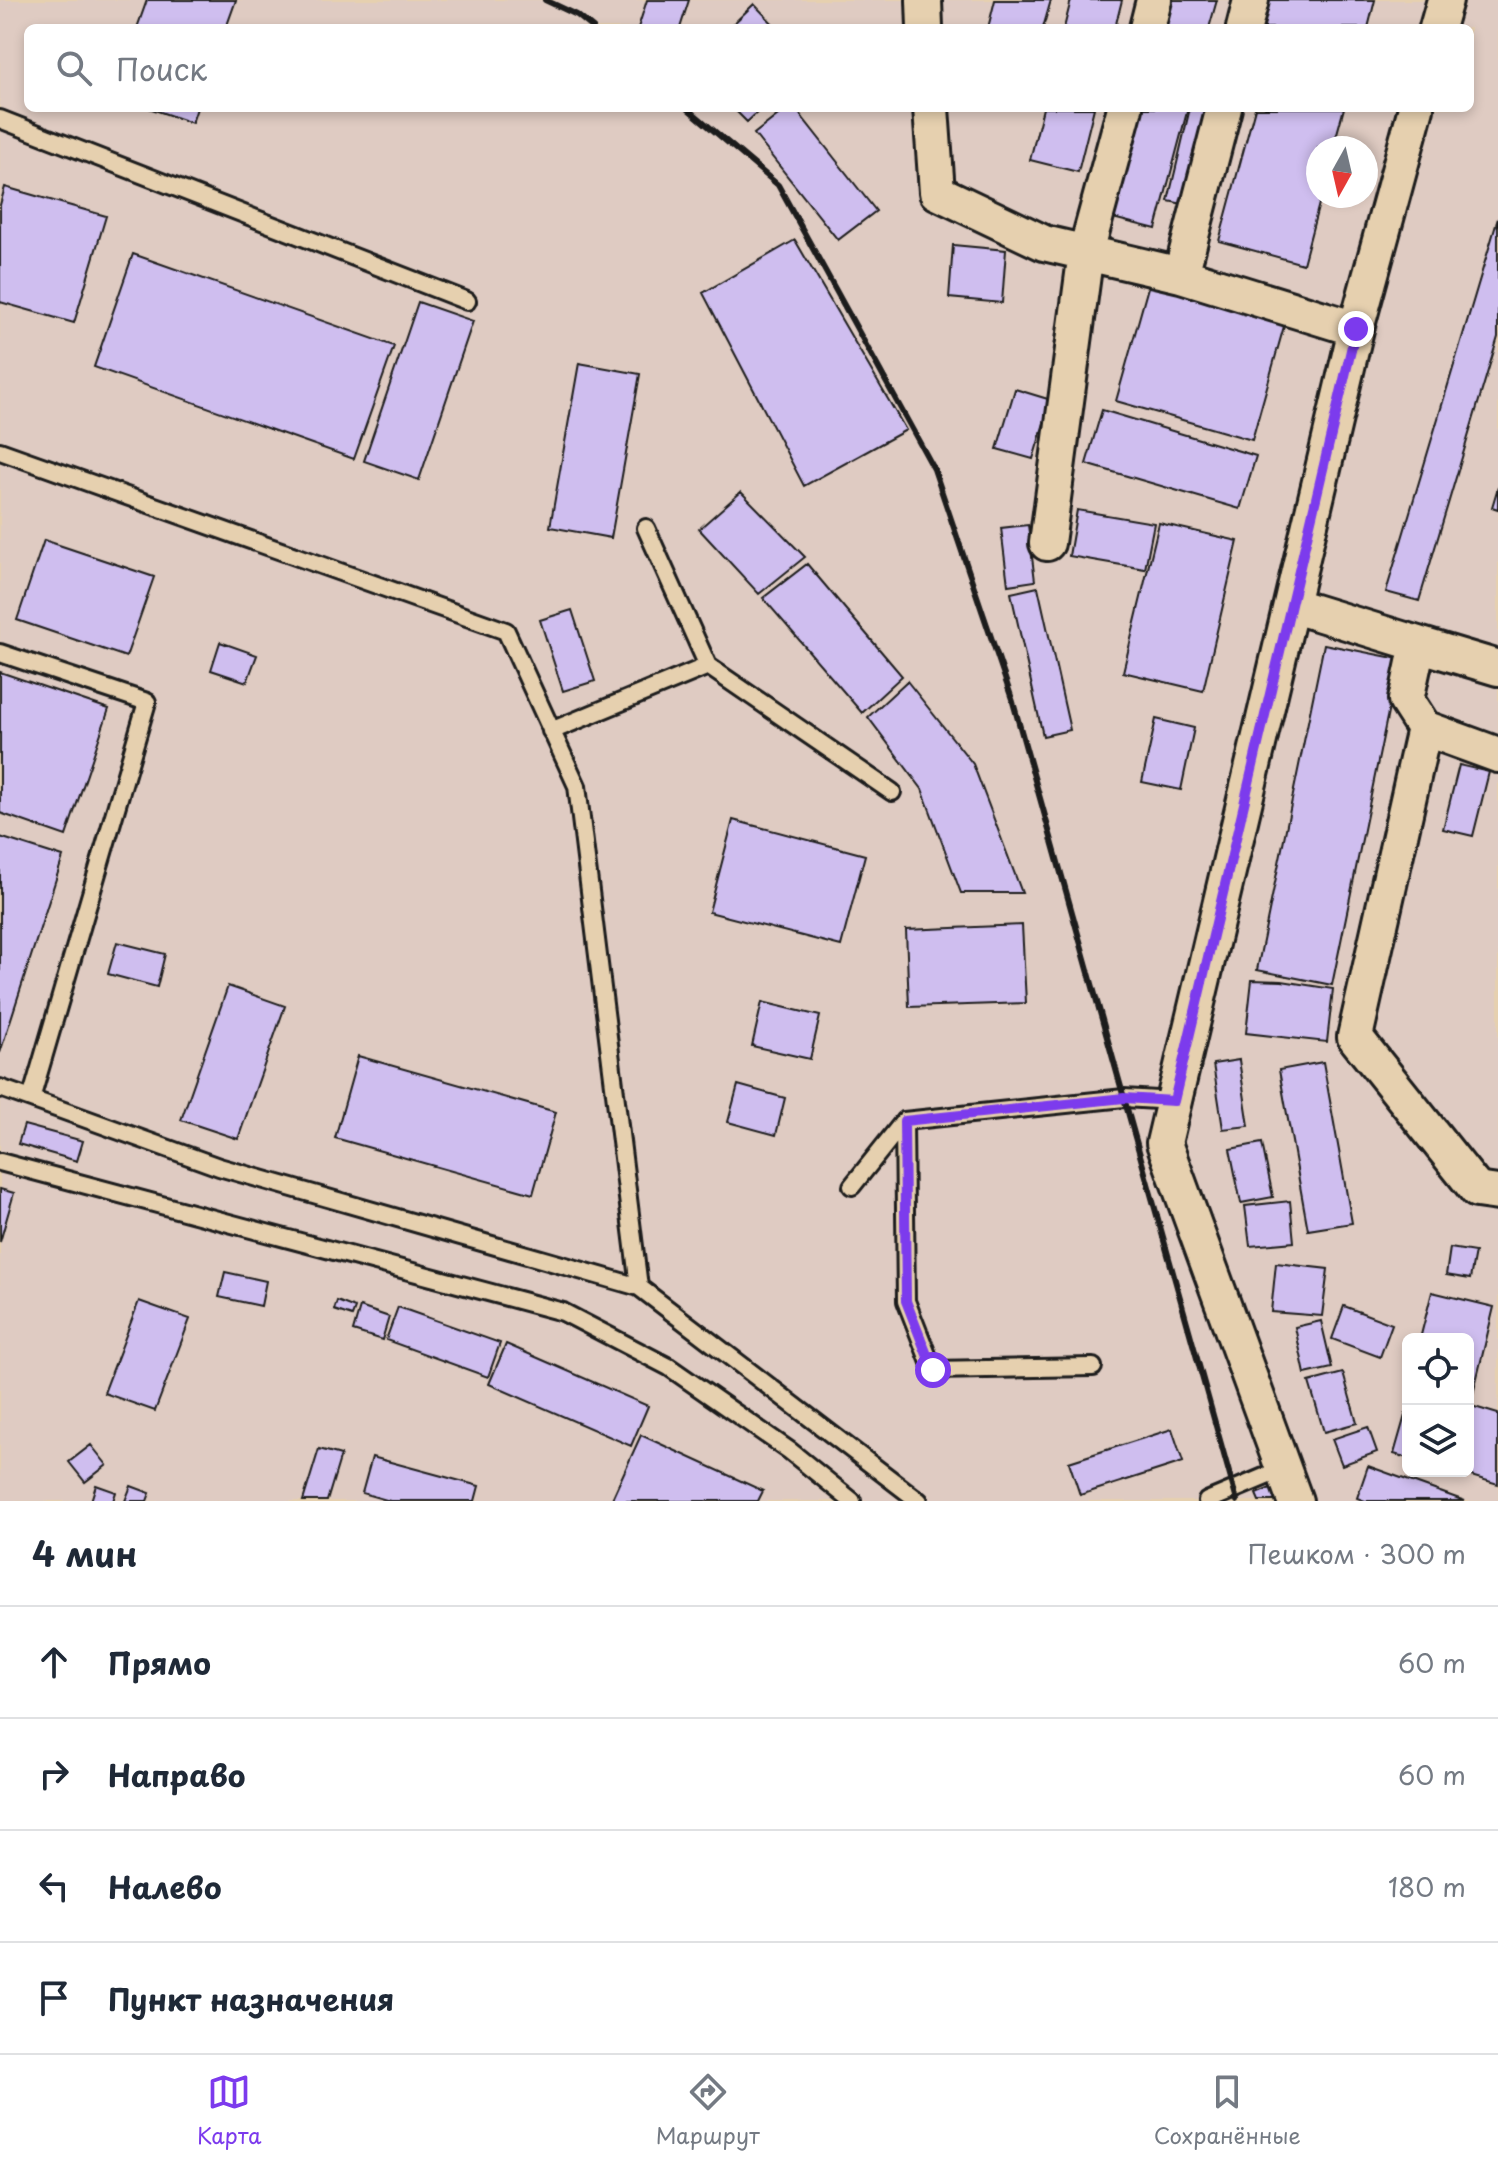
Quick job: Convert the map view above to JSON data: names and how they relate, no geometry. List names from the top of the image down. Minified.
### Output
{"north":"bottom","page":{"search":"Поиск","heading":["4 мин","Пешком · 300 m"],"list":[["Прямо","60 m"],["Направо","60 m"],["Налево","180 m"],"Пункт назначения"],"nav":["Карта","Маршрут","Сохранённые"]}}
